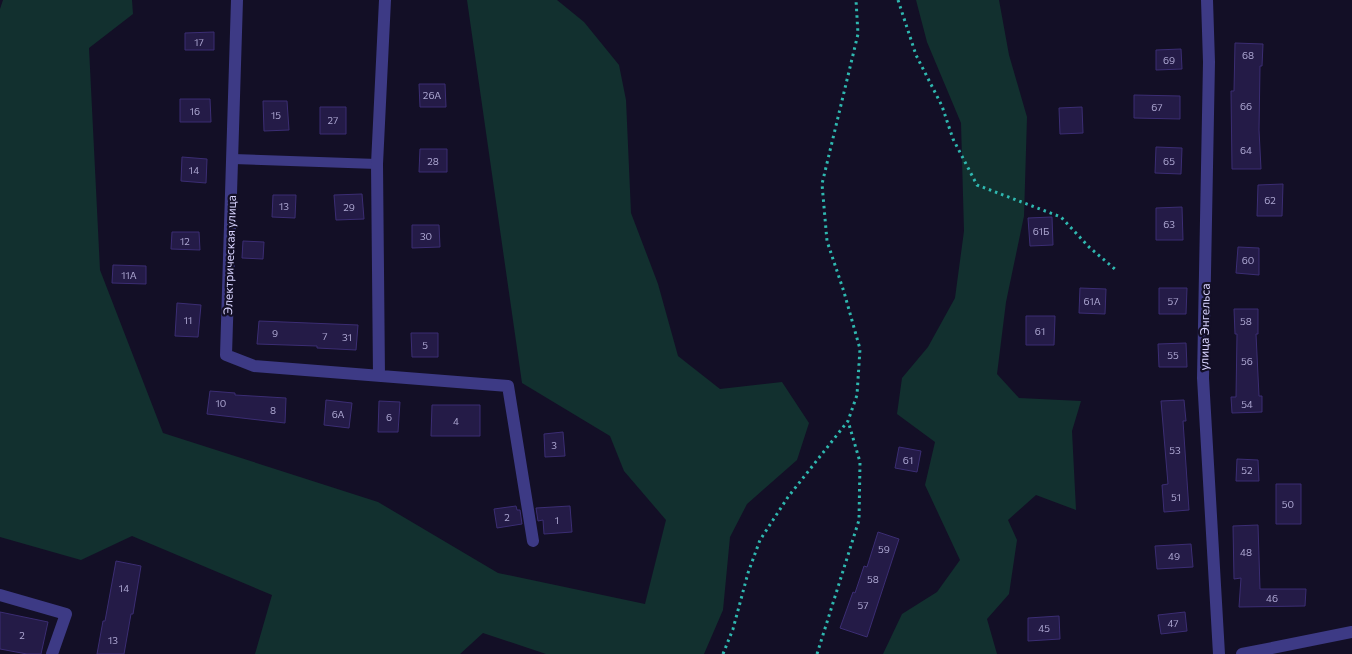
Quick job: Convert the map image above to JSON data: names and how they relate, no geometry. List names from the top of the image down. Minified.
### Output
{"streets":{"street":["Электрическая улица","улица Энгельса"]},"house_numbers":["17","68","69","26А","66","67","16","15","27","64","28","65","14","62","13","29","63","61Б","30","12","60","11А","61А","57","11","58","61","9","7","31","5","55","56","10","54","8","6А","6","4","3","53","61","52","51","50","2","1","59","48","49","58","14","46","57","47","45","2","13"]}
